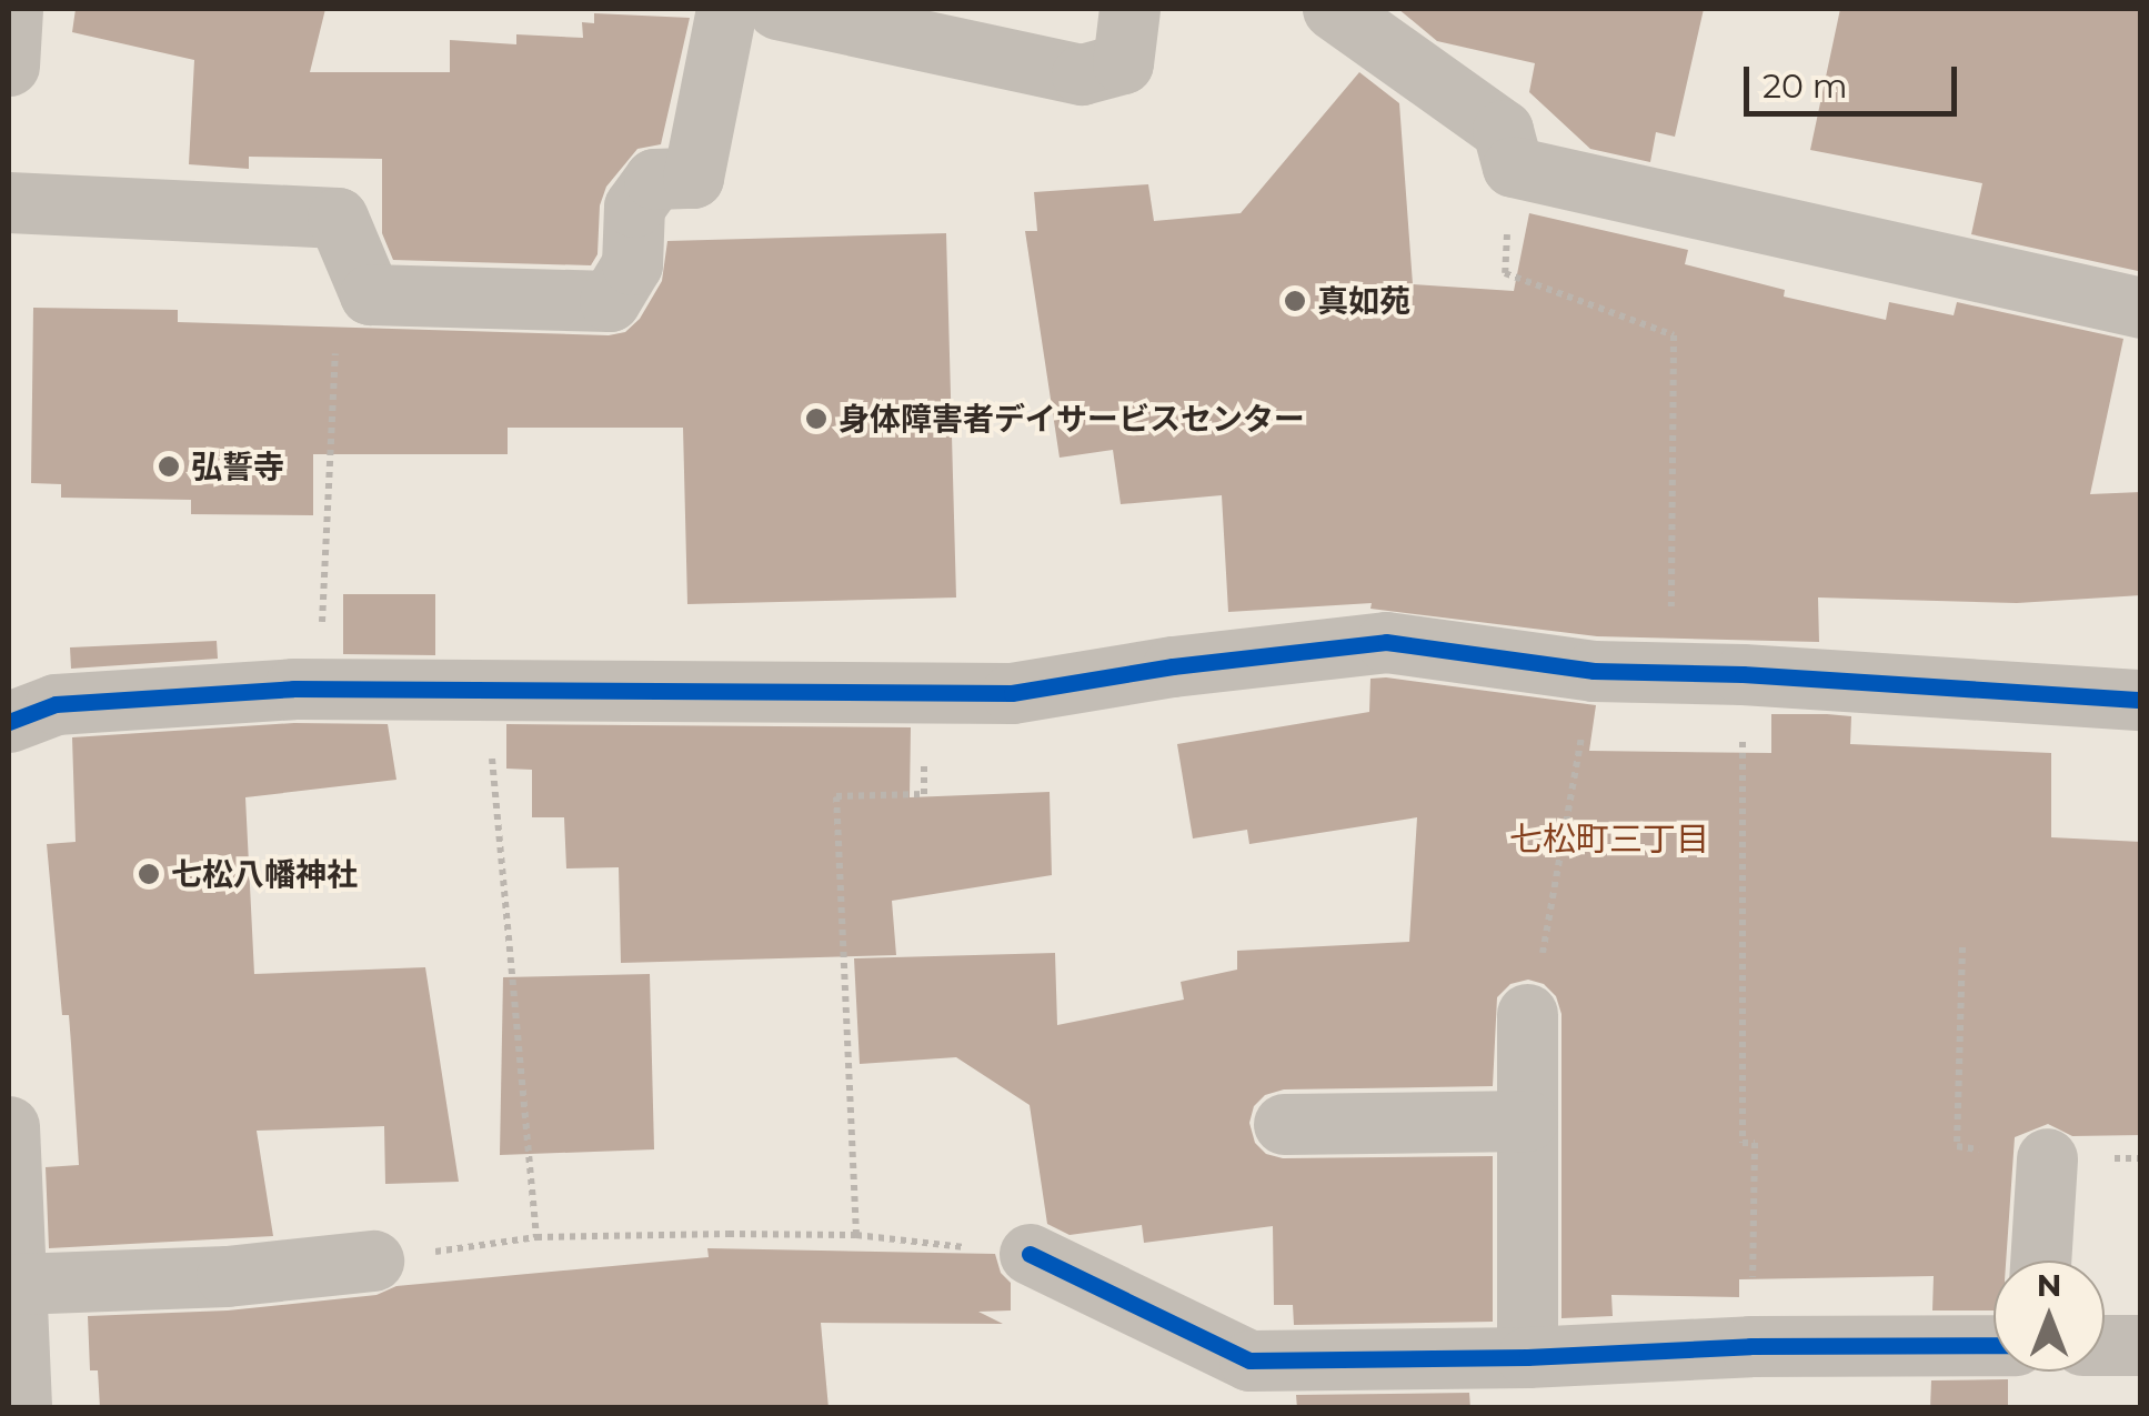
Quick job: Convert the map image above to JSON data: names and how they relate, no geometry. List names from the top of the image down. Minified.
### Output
{"districts":["七松町三丁目"],"places":["真如苑","身体障害者デイサービスセンター","弘誓寺","七松八幡神社"],"scale_bar":"20 m","north":"top"}
